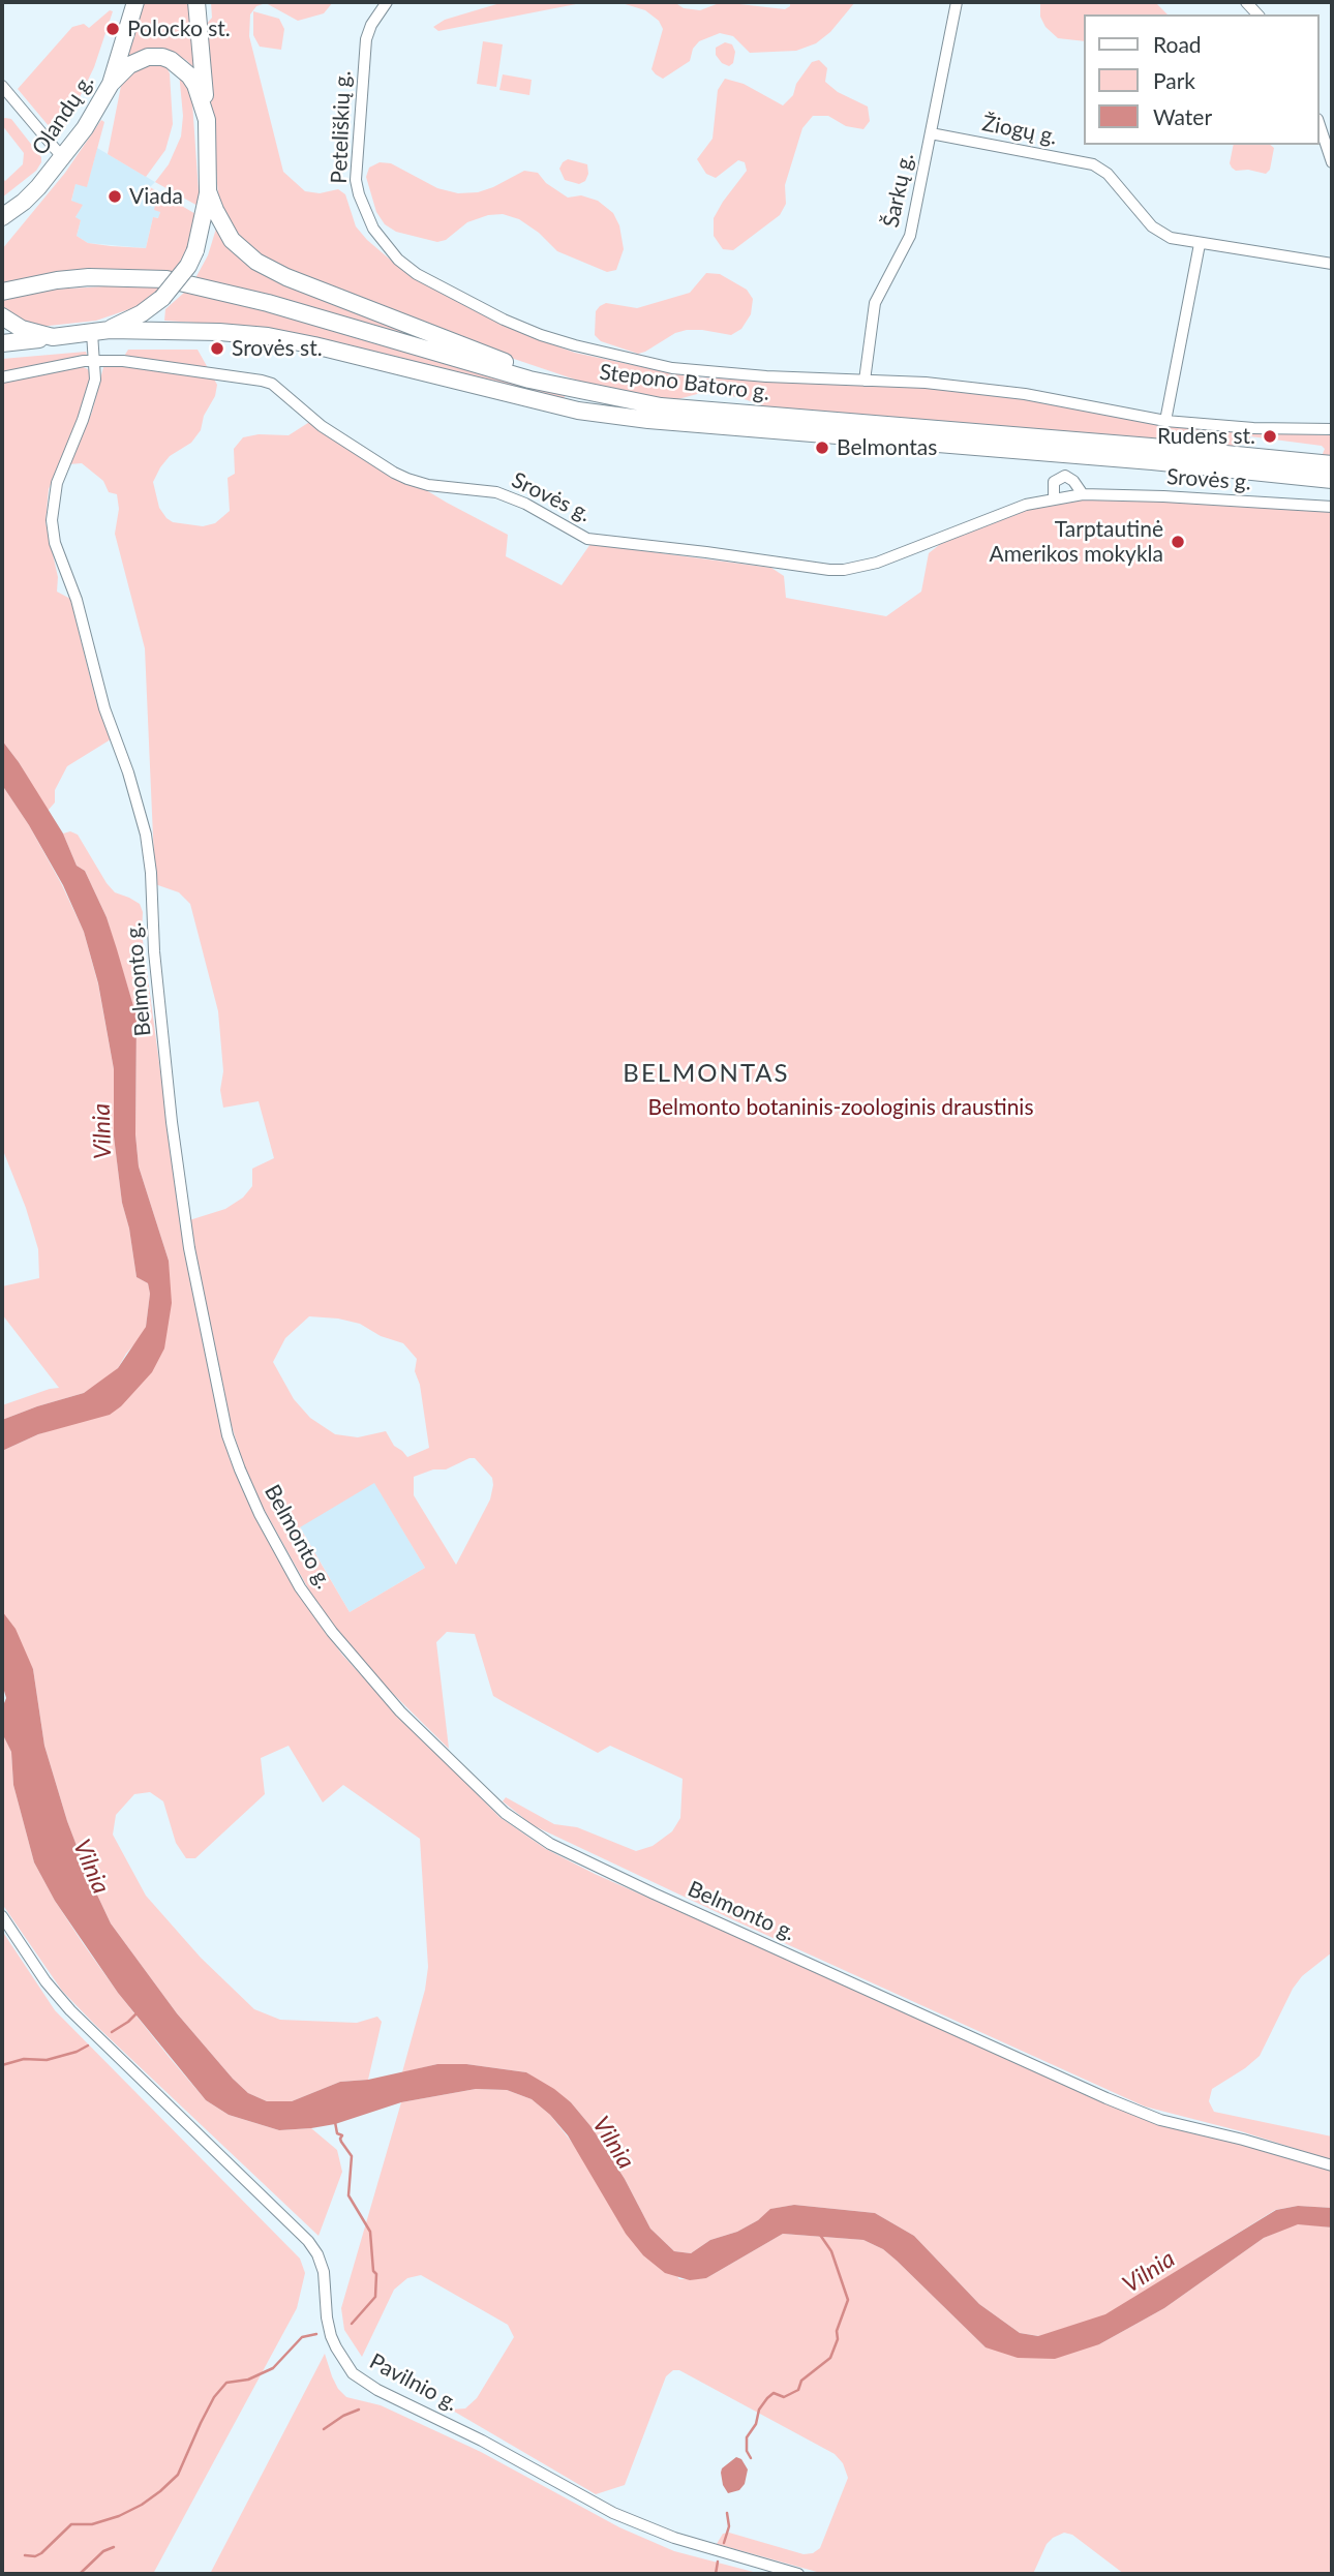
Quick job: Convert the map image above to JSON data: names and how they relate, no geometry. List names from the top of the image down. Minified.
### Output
{"streets":{"main road":["Olandų g.","Stepono Batoro g."],"street":["Peteliškių g.","Žiogų g.","Šarkų g.","Srovės g.","Belmonto g.","Pavilnio g."]},"crossings":[["Peteliškių g.","Stepono Batoro g."],["Žiogų g.","Šarkų g."],["Šarkų g.","Stepono Batoro g."],["Srovės g.","Belmonto g."]],"districts":["BELMONTAS"],"water":["Vilnia"],"parks":["Belmonto botaninis-zoologinis draustinis"],"places":["Polocko st.","Viada","Srovės st.","Rudens st.","Belmontas","Tarptautinė Amerikos mokykla"],"legend":["Road","Park","Water"]}
